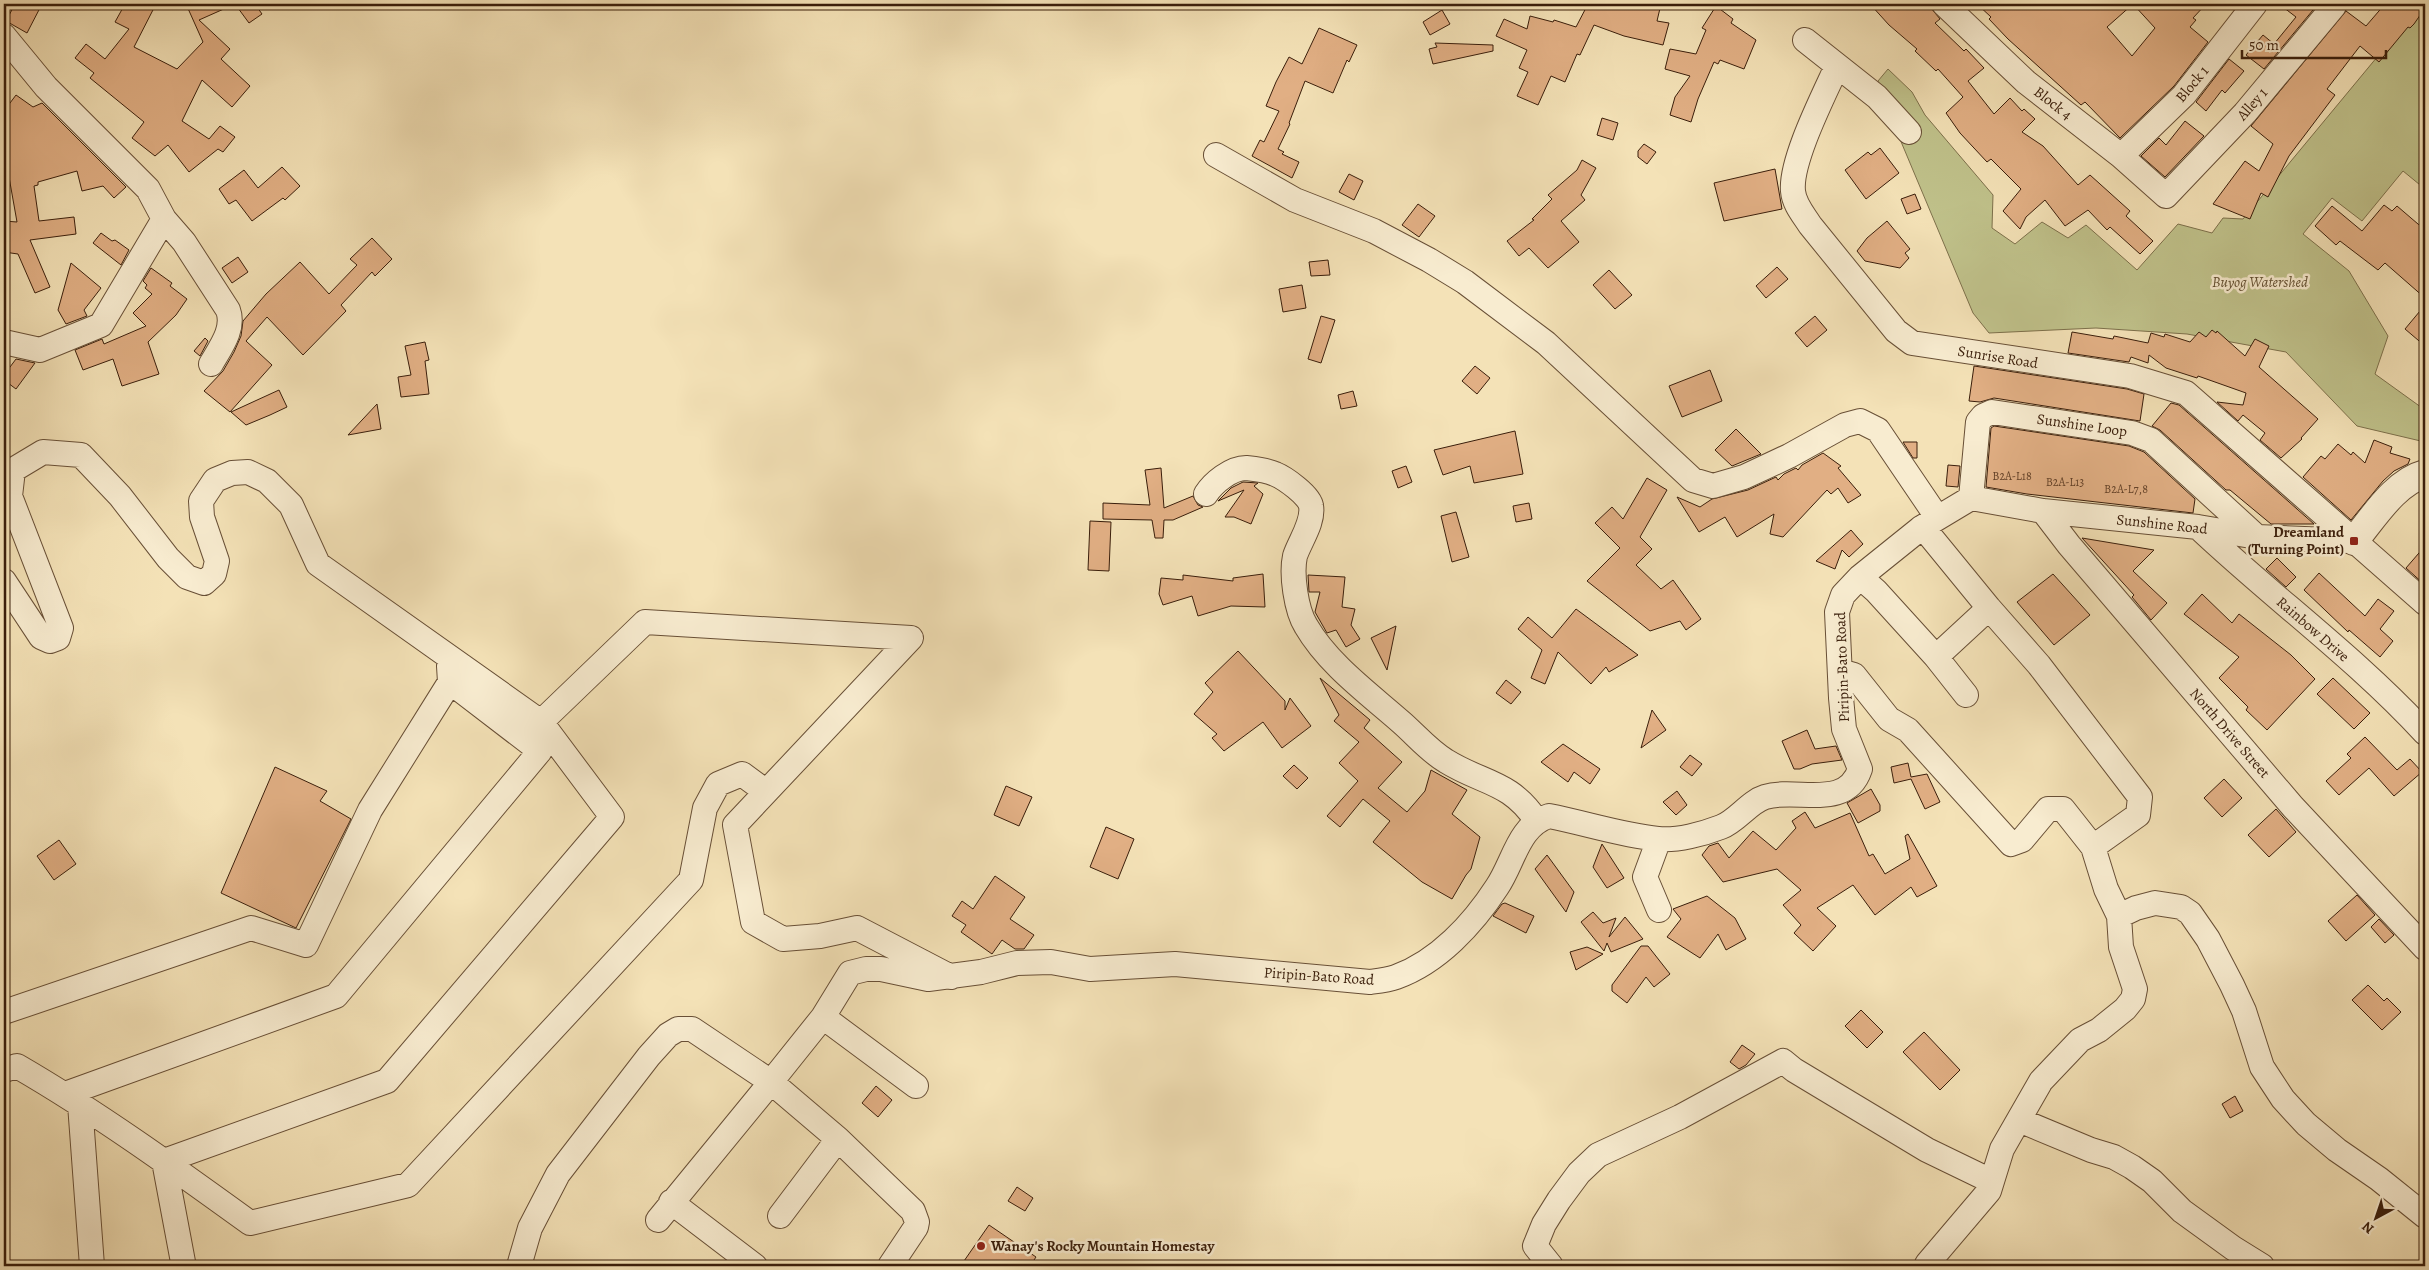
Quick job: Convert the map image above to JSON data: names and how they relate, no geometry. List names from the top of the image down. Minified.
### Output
{"streets":{"street":["Block 1","Block 4","Alley 1","Sunrise Road","Sunshine Loop","Sunshine Road","Rainbow Drive","Piripin-Bato Road","North Drive Street"]},"crossings":[["Block 1","Block 4"],["Block 4","Alley 1"],["Sunrise Road","Sunshine Road"],["Sunshine Loop","Sunshine Road"],["Sunshine Loop","Piripin-Bato Road"],["Sunshine Road","Rainbow Drive"],["Sunshine Road","Piripin-Bato Road"],["Sunshine Road","North Drive Street"]],"parks":["Buyog Watershed"],"places":{"transit":["Dreamland (Turning Point)"],"other":["Wanay's Rocky Mountain Homestay"]},"house_numbers":["B2A-L18","B2A-L13","B2A-L7,8"],"scale_bar":"50 m","north":"bottom left"}
